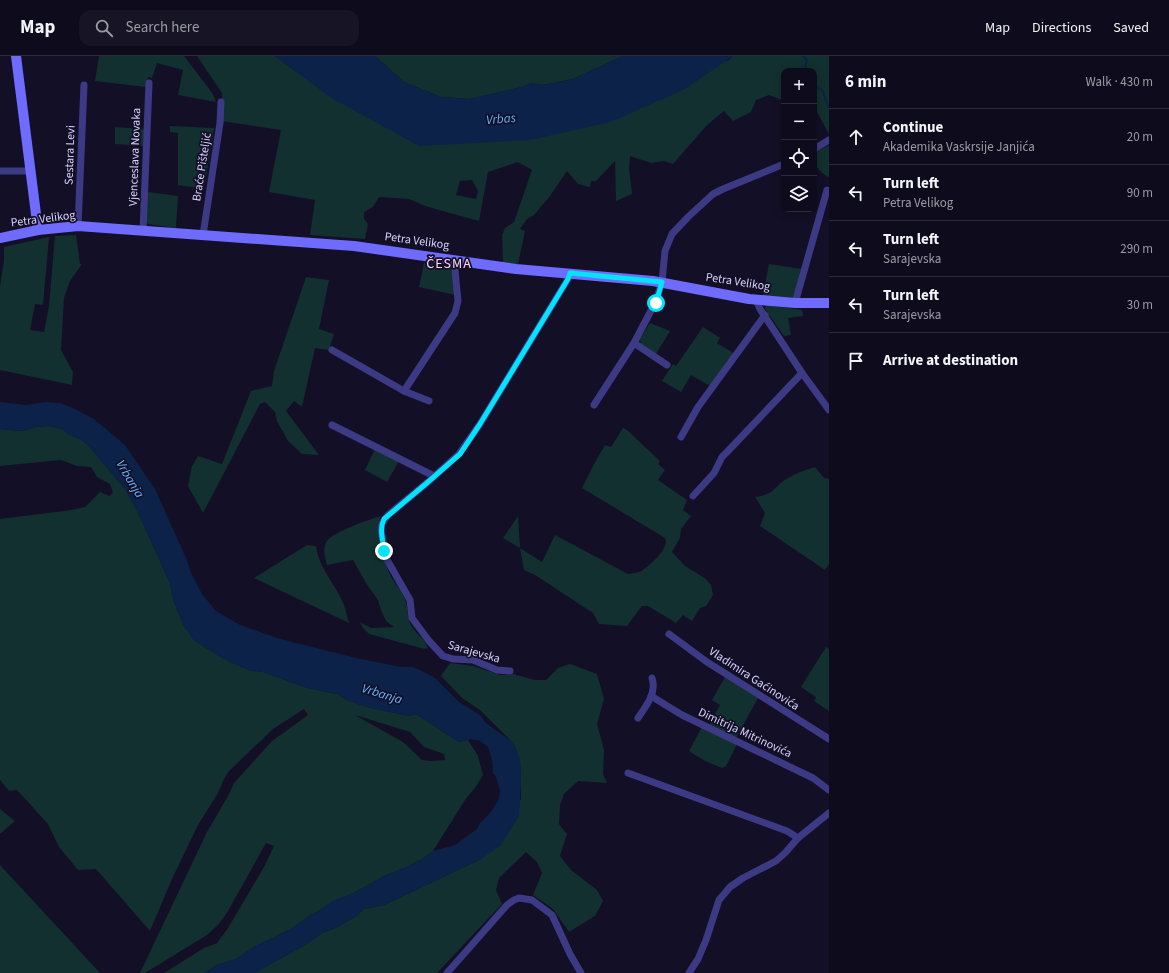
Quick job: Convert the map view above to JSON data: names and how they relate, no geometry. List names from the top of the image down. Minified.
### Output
{"streets":{"street":["Sestara Levi","Vjenceslava Novaka","Braće Pišteljić","Petra Velikog","Sarajevska","Vladimira Gaćinovića","Dimitrija Mitrinovića"]},"crossings":[["Sestara Levi","Petra Velikog"],["Vjenceslava Novaka","Petra Velikog"],["Braće Pišteljić","Petra Velikog"],["Petra Velikog","Sarajevska"]],"districts":["ČESMA"],"water":["Vrbas","Vrbanja"],"page":{"header":"Map","search":"Search here","nav":["Map","Directions","Saved"],"heading":["6 min","Walk · 430 m"],"map_buttons":["+","−"],"list":[["Continue","Akademika Vaskrsije Janjića","20 m"],["Turn left","Petra Velikog","90 m"],["Turn left","Sarajevska","290 m"],["Turn left","Sarajevska","30 m"],"Arrive at destination"]}}
